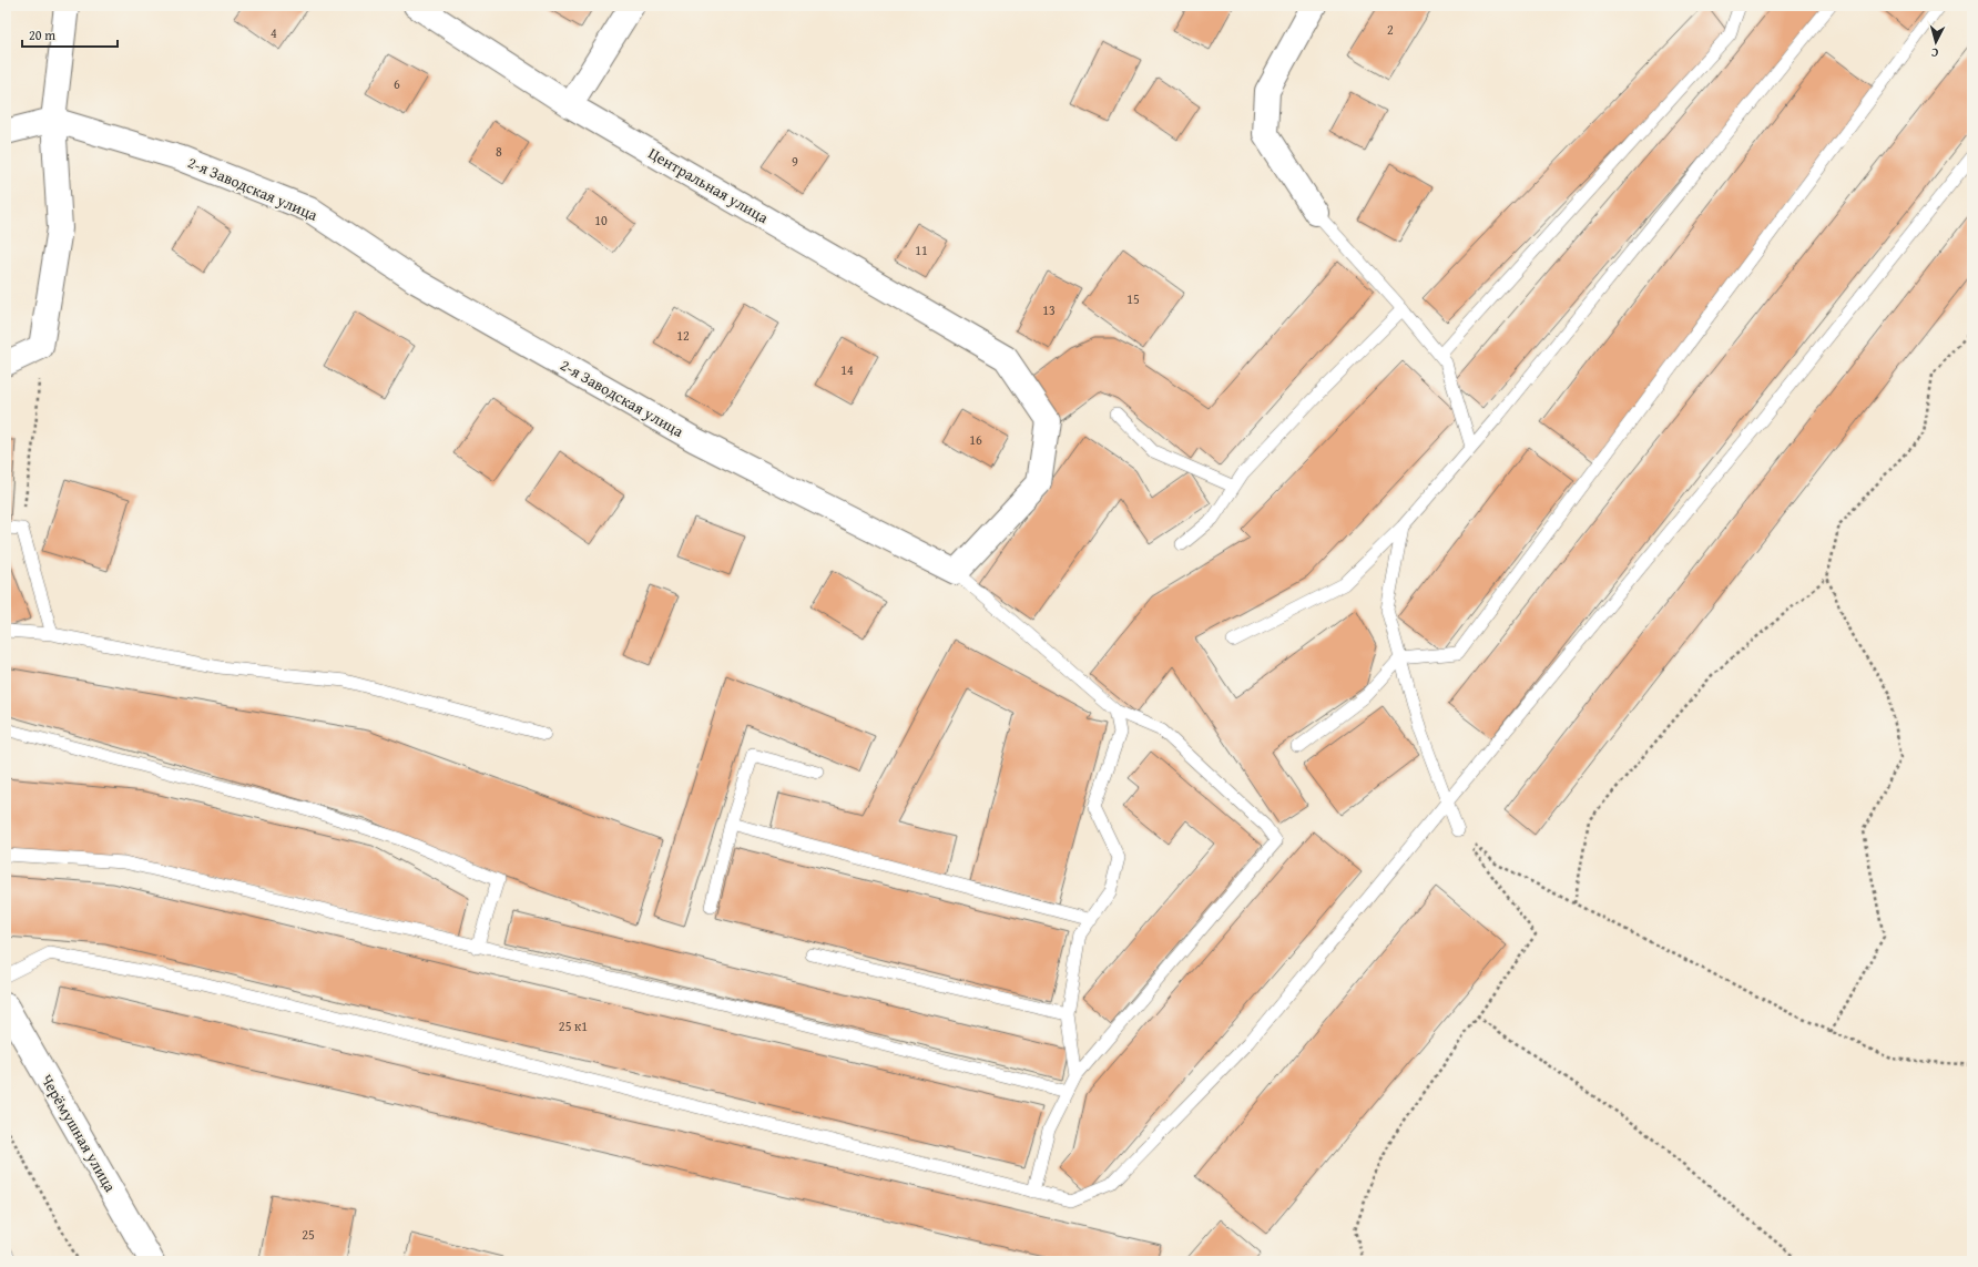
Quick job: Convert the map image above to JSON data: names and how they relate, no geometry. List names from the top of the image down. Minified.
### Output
{"streets":{"street":["Центральная улица","2-я Заводская улица","Черёмушная улица"]},"crossings":[["Центральная улица","2-я Заводская улица"]],"house_numbers":["2","4","6","8","9","10","11","15","13","12","14","16","25 к1","25"],"scale_bar":"20 m","north":"bottom"}
